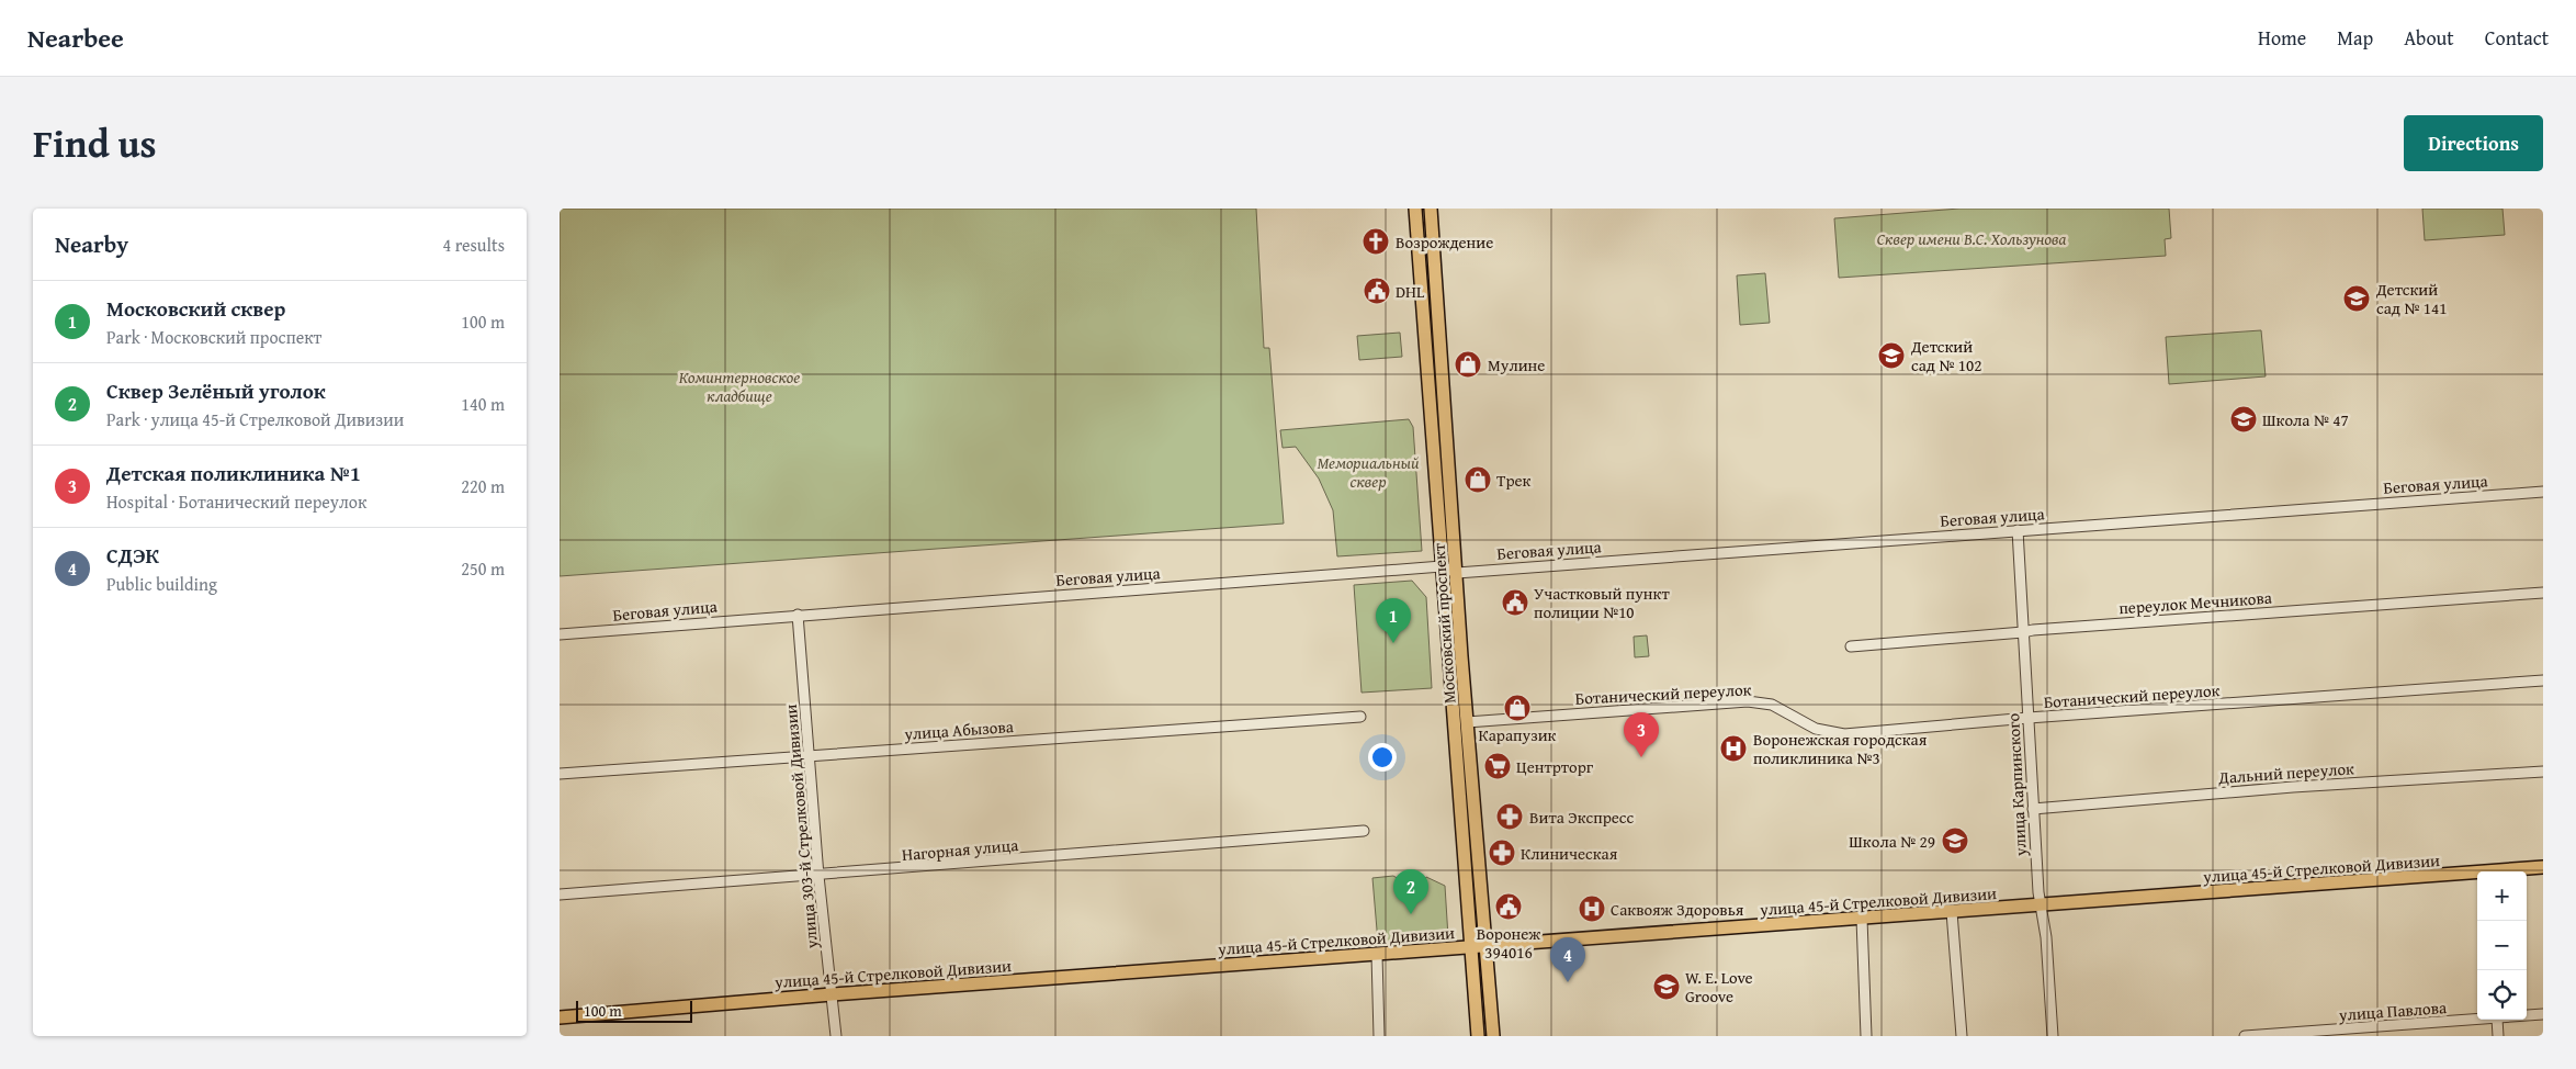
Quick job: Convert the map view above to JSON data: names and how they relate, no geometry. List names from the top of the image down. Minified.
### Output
{"streets":{"main road":["Московский проспект","улица 45-й Стрелковой Дивизии"],"street":["Беговая улица","переулок Мечникова","Ботанический переулок","улица Абызова","Дальний переулок","улица Карпинского","улица 303-й Стрелковой Дивизии","Нагорная улица","улица Павлова"]},"crossings":[["Беговая улица","Московский проспект"],["Беговая улица","улица Карпинского"],["Беговая улица","улица 303-й Стрелковой Дивизии"],["переулок Мечникова","улица Карпинского"],["Московский проспект","Ботанический переулок"],["Московский проспект","улица 45-й Стрелковой Дивизии"],["Ботанический переулок","улица Карпинского"],["улица Абызова","улица 303-й Стрелковой Дивизии"],["Дальний переулок","улица Карпинского"],["улица Карпинского","улица 45-й Стрелковой Дивизии"],["улица 303-й Стрелковой Дивизии","Нагорная улица"],["улица 303-й Стрелковой Дивизии","улица 45-й Стрелковой Дивизии"]],"parks":["Сквер имени В.С. Хользунова","Коминтерновское кладбище","Мемориальный сквер"],"places":{"church":["Возрождение"],"public building":["DHL","Участковый пункт полиции №10","Воронеж 394016"],"school or university":["Детский сад № 141","Детский сад № 102","Школа № 47","Школа № 29","W. E. Love Groove"],"shop":["Мулине","Трек","Карапузик"],"hospital":["Воронежская городская поликлиника №3","Саквояж Здоровья"],"supermarket":["Центрторг"],"pharmacy":["Вита Экспресс","Клиническая"]},"scale_bar":"100 m","page":{"header":"Nearbee","nav":["Home","Map","About","Contact"],"title":"Find us","buttons":"Directions","heading":["Nearby","4 results"],"list":[{"mark":"1","name":"Московский сквер","note":"Park · Московский проспект","value":"100 m"},{"mark":"2","name":"Сквер Зелёный уголок","note":"Park · улица 45-й Стрелковой Дивизии","value":"140 m"},{"mark":"3","name":"Детская поликлиника №1","note":"Hospital · Ботанический переулок","value":"220 m"},{"mark":"4","name":"СДЭК","note":"Public building","value":"250 m"}],"pins":["1","3","2","4"],"map_buttons":["+","−"],"scale":"100 m"}}
